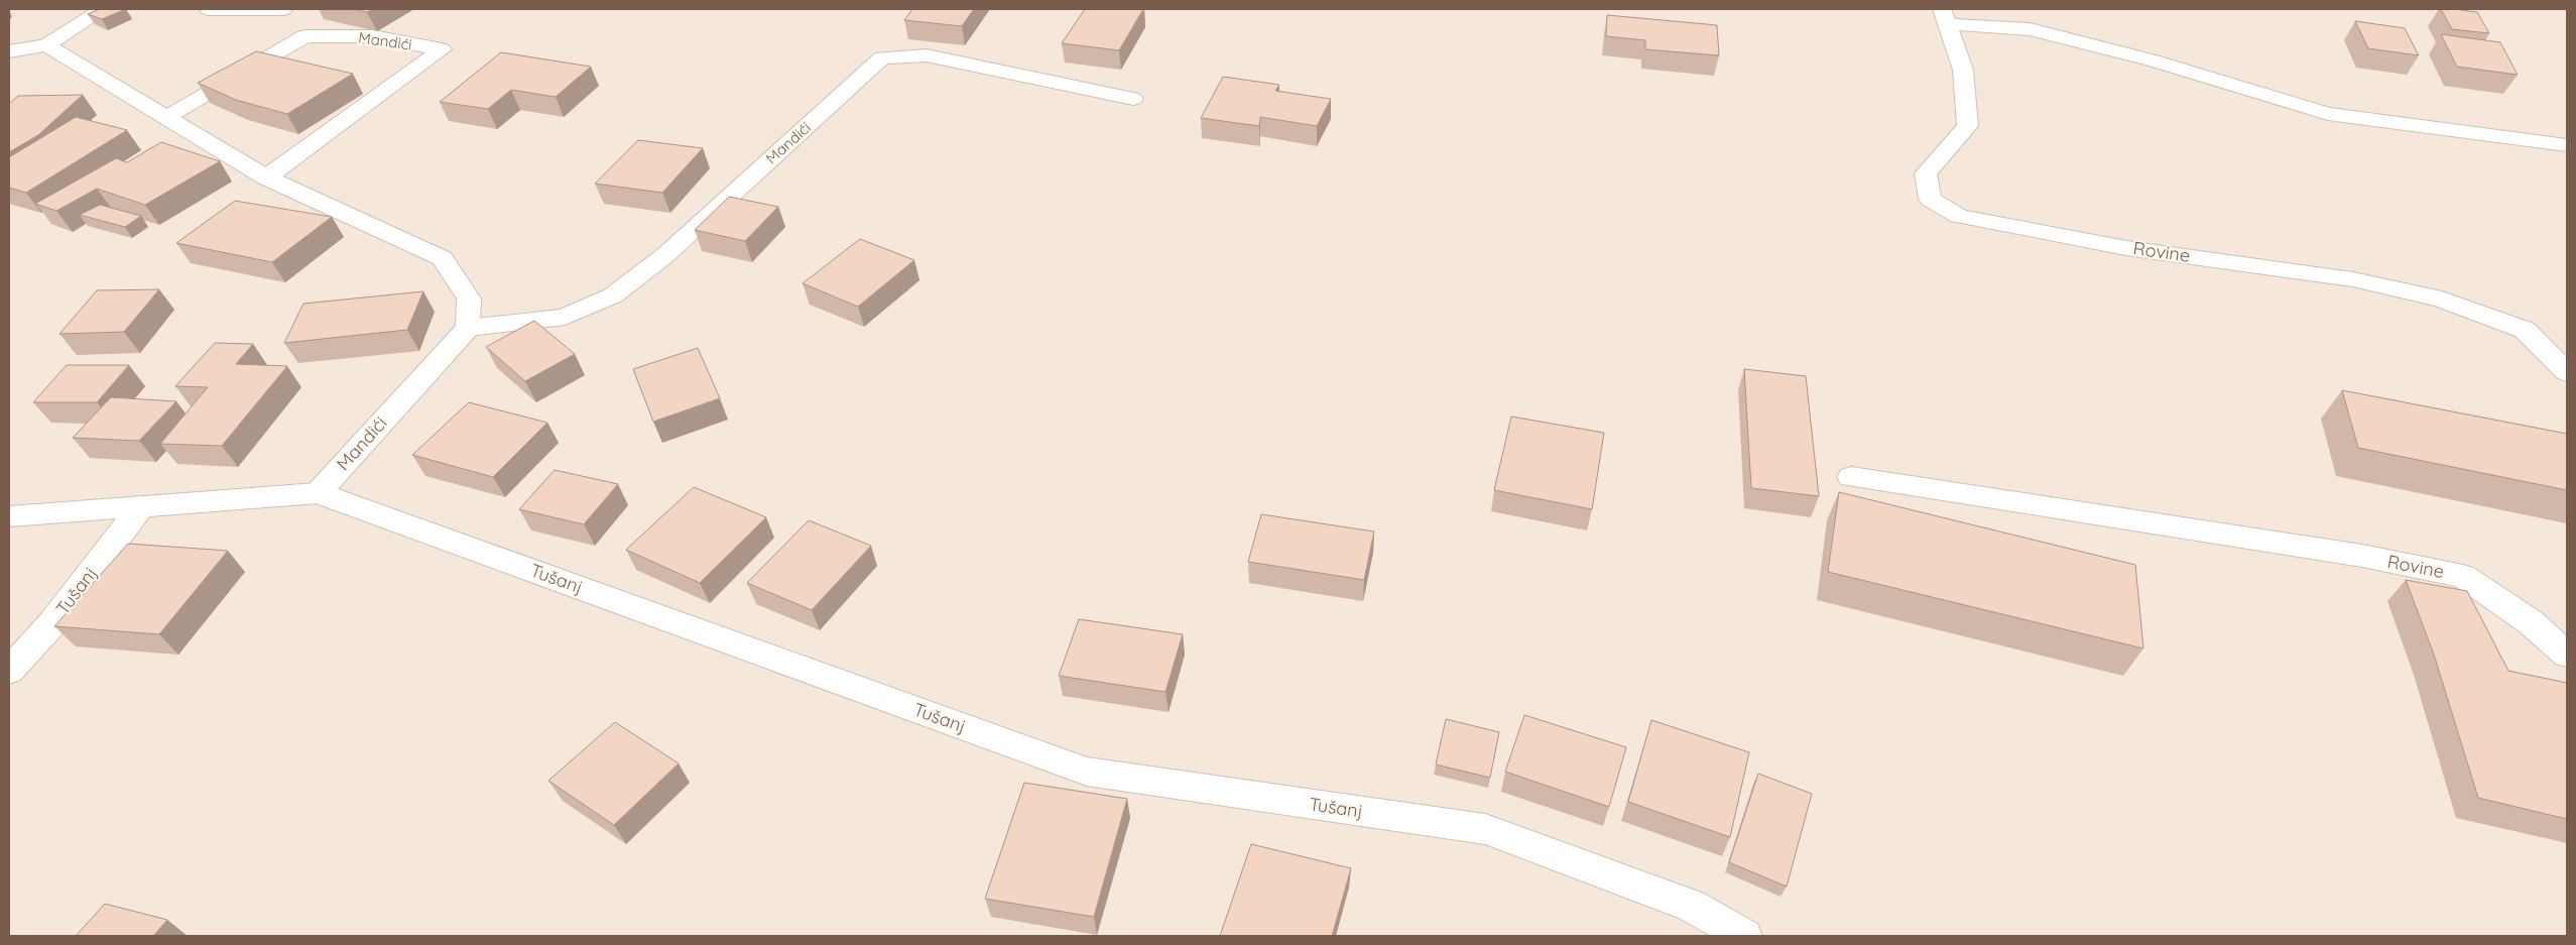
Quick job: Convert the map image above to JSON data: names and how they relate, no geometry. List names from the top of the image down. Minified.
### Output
{"streets":{"street":["Mandići","Rovine","Tušanj"]},"crossings":[["Mandići","Tušanj"]]}
